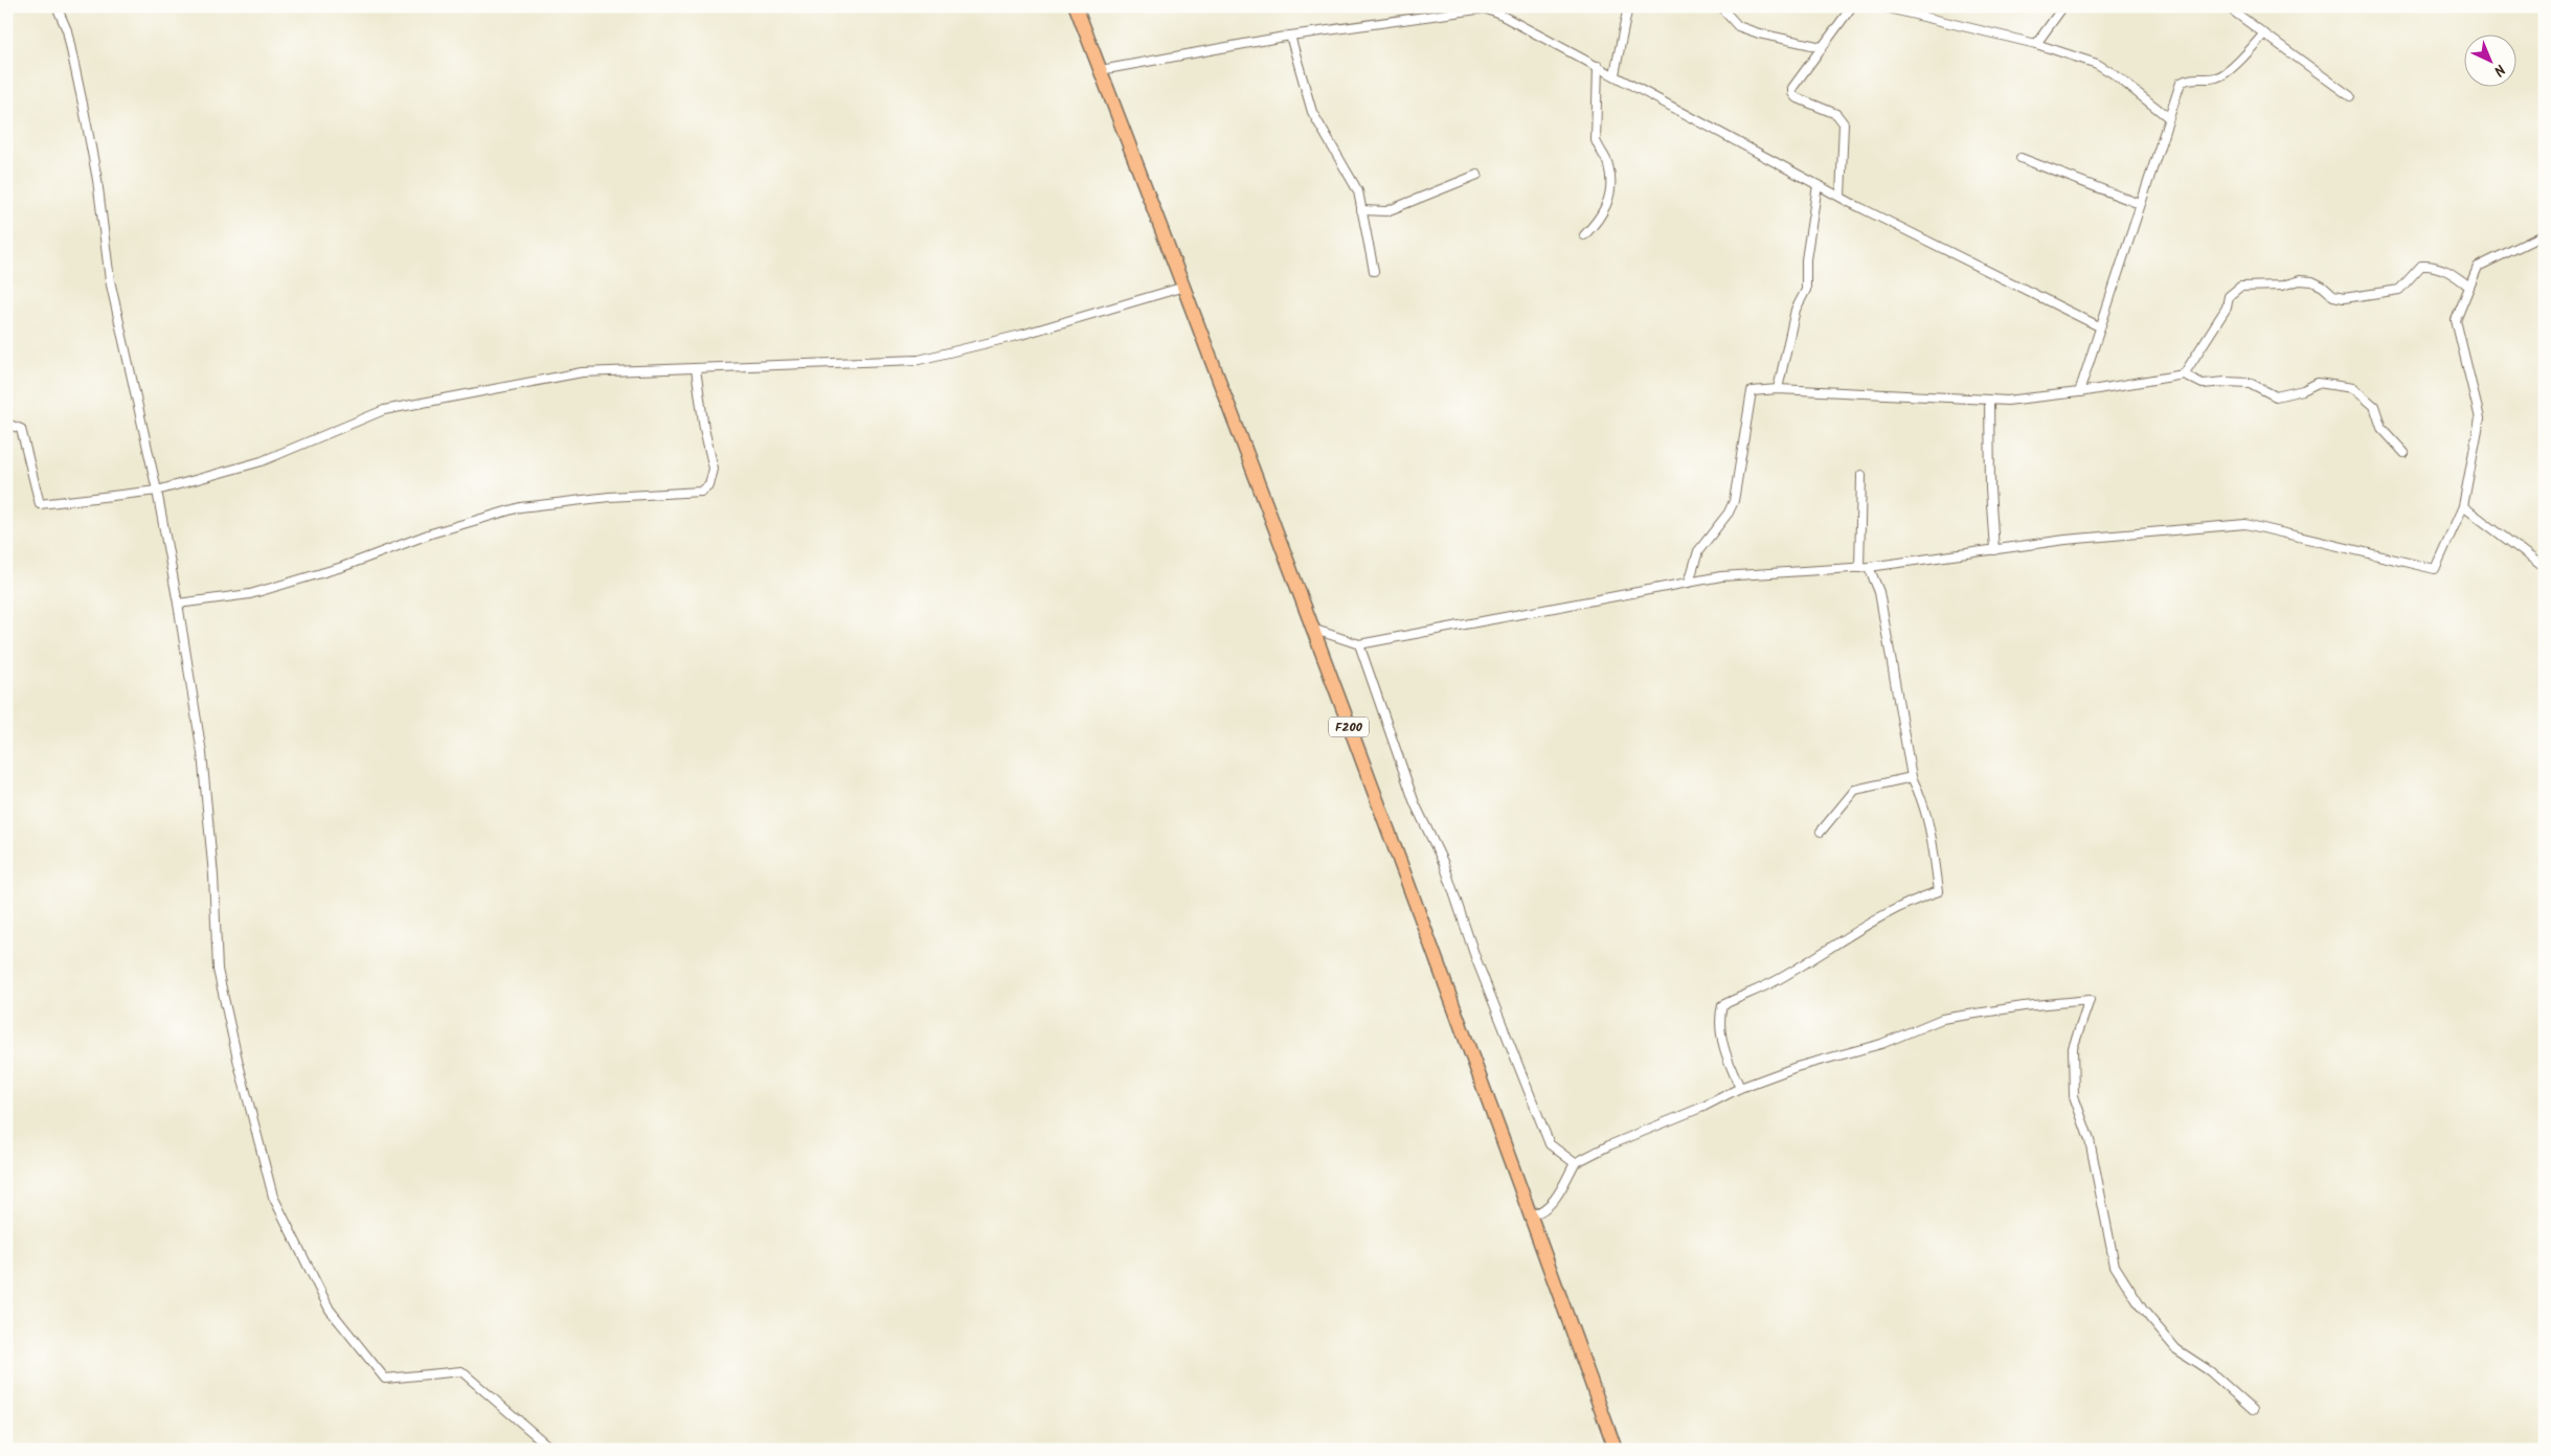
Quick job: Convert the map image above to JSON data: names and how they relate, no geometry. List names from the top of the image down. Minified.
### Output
{"streets":{"main road":["F200"]},"north":"bottom right"}
